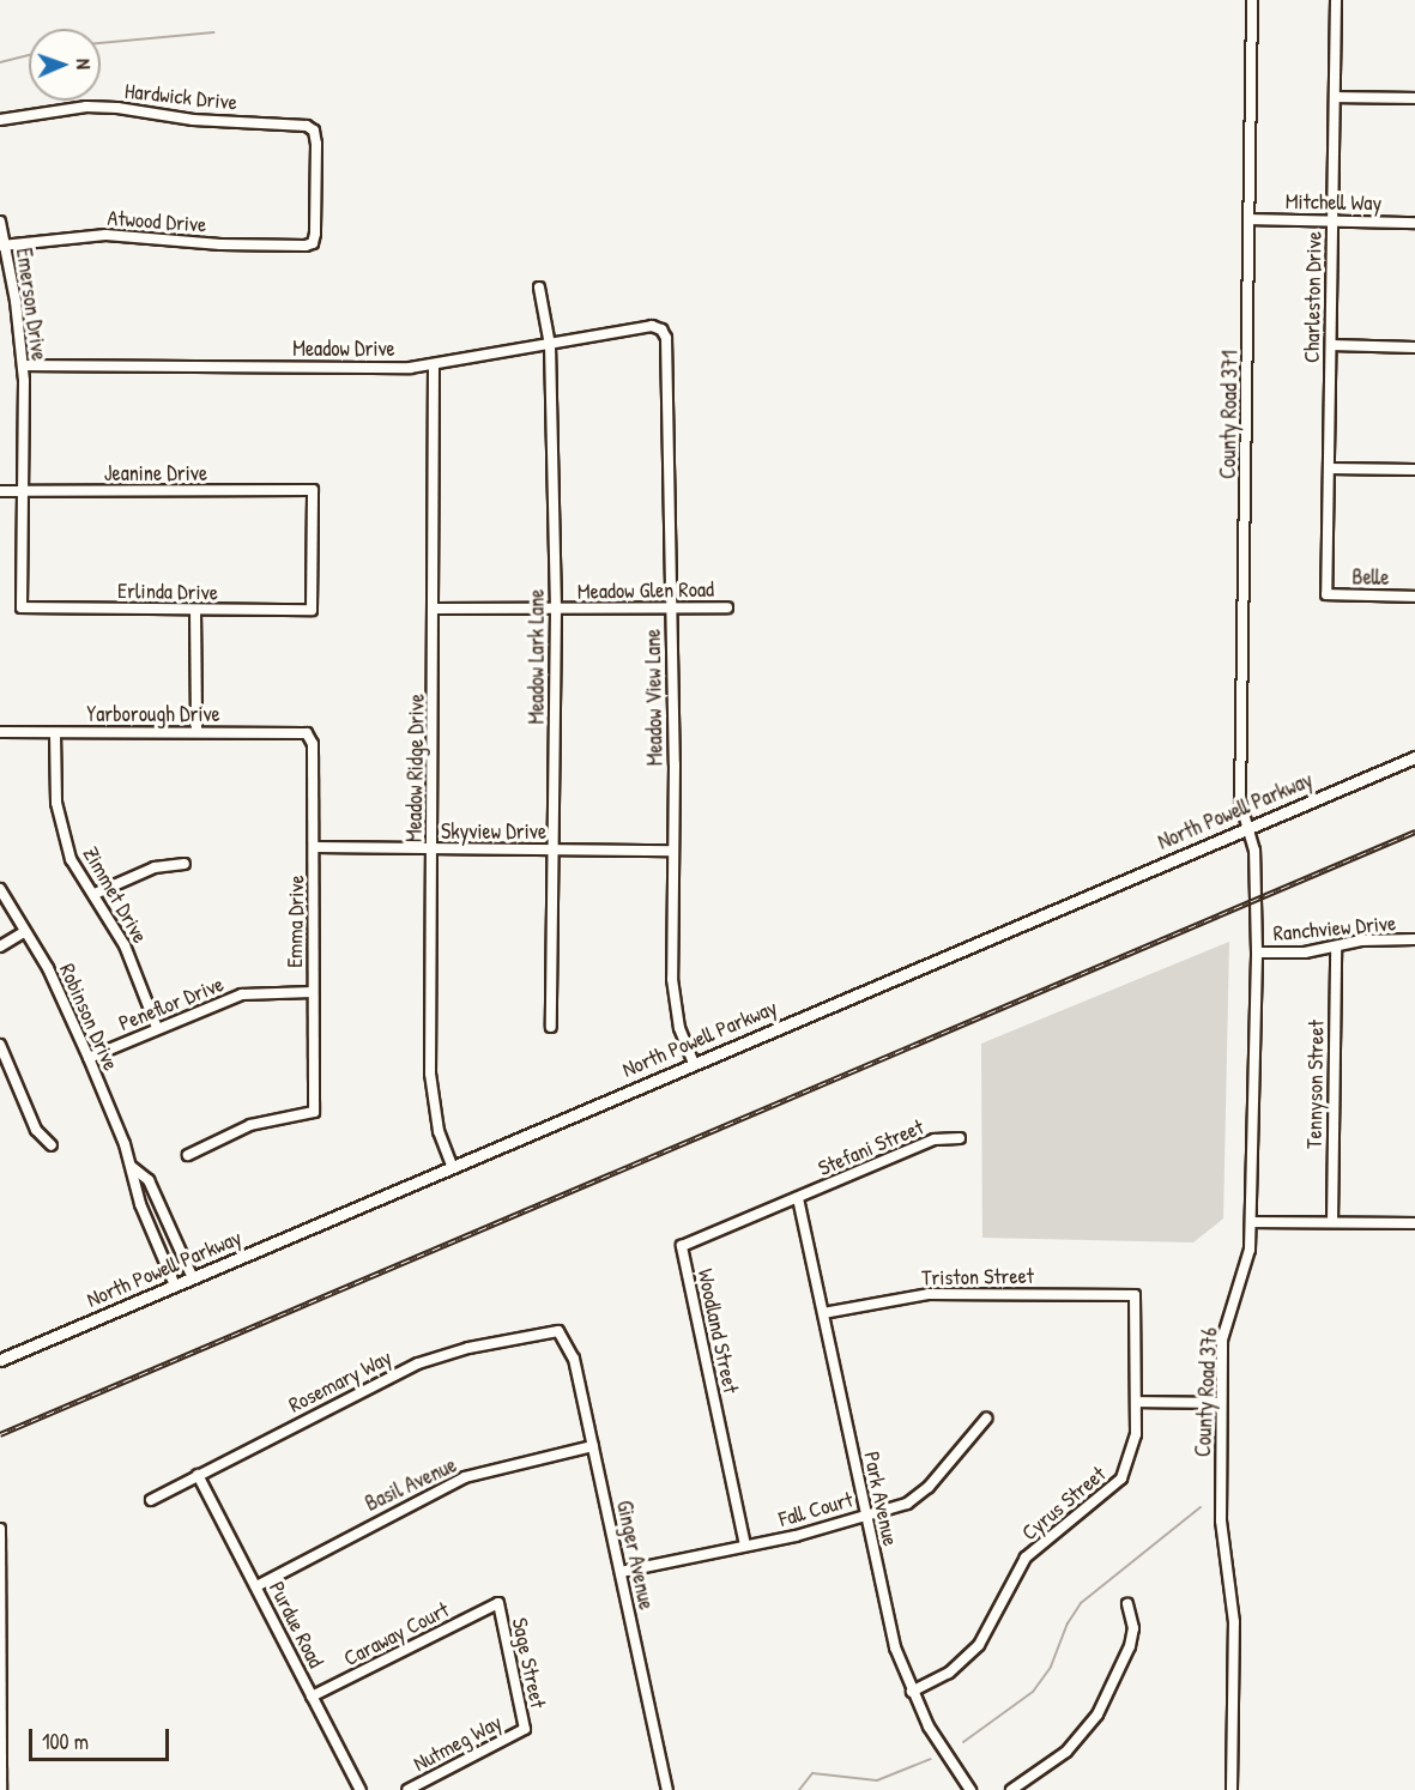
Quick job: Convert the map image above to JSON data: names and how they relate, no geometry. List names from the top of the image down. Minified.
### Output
{"streets":{"main road":["North Powell Parkway"],"street":["Hardwick Drive","Mitchell Way","Atwood Drive","Charleston Drive","Emerson Drive","Meadow Drive","County Road 371","Jeanine Drive","Belle","Meadow Glen Road","Erlinda Drive","Meadow Lark Lane","Meadow View Lane","Yarborough Drive","Meadow Ridge Drive","Skyview Drive","Zimmet Drive","Emma Drive","Ranchview Drive","Peneflor Drive","Robinson Drive","Tennyson Street","Stefani Street","Triston Street","Woodland Street","Rosemary Way","County Road 376","Basil Avenue","Park Avenue","Cyrus Street","Fall Court","Ginger Avenue","Purdue Road","Caraway Court","Sage Street","Nutmeg Way"]},"crossings":[["Hardwick Drive","Atwood Drive"],["Mitchell Way","Charleston Drive"],["Mitchell Way","County Road 371"],["Atwood Drive","Emerson Drive"],["Charleston Drive","Belle"],["Emerson Drive","Meadow Drive"],["Emerson Drive","Jeanine Drive"],["Emerson Drive","Erlinda Drive"],["Meadow Drive","Meadow Lark Lane"],["Meadow Drive","Meadow View Lane"],["Meadow Drive","Meadow Ridge Drive"],["County Road 371","North Powell Parkway"],["County Road 371","County Road 376"],["Jeanine Drive","Erlinda Drive"],["Meadow Glen Road","Meadow Lark Lane"],["Meadow Glen Road","Meadow View Lane"],["Meadow Glen Road","Meadow Ridge Drive"],["Meadow Lark Lane","Skyview Drive"],["Meadow View Lane","North Powell Parkway"],["Meadow View Lane","Skyview Drive"],["Yarborough Drive","Zimmet Drive"],["Yarborough Drive","Emma Drive"],["Meadow Ridge Drive","North Powell Parkway"],["Meadow Ridge Drive","Skyview Drive"],["North Powell Parkway","Robinson Drive"],["North Powell Parkway","County Road 376"],["Skyview Drive","Emma Drive"],["Zimmet Drive","Peneflor Drive"],["Emma Drive","Peneflor Drive"],["Ranchview Drive","Tennyson Street"],["Ranchview Drive","County Road 376"],["Peneflor Drive","Robinson Drive"],["Stefani Street","Woodland Street"],["Stefani Street","Park Avenue"],["Triston Street","Park Avenue"],["Triston Street","Cyrus Street"],["Woodland Street","Park Avenue"],["Woodland Street","Fall Court"],["Rosemary Way","Ginger Avenue"],["Rosemary Way","Purdue Road"],["Basil Avenue","Ginger Avenue"],["Basil Avenue","Purdue Road"],["Park Avenue","Cyrus Street"],["Park Avenue","Fall Court"],["Fall Court","Ginger Avenue"],["Purdue Road","Caraway Court"],["Caraway Court","Sage Street"],["Sage Street","Nutmeg Way"]],"scale_bar":"100 m","north":"right"}
